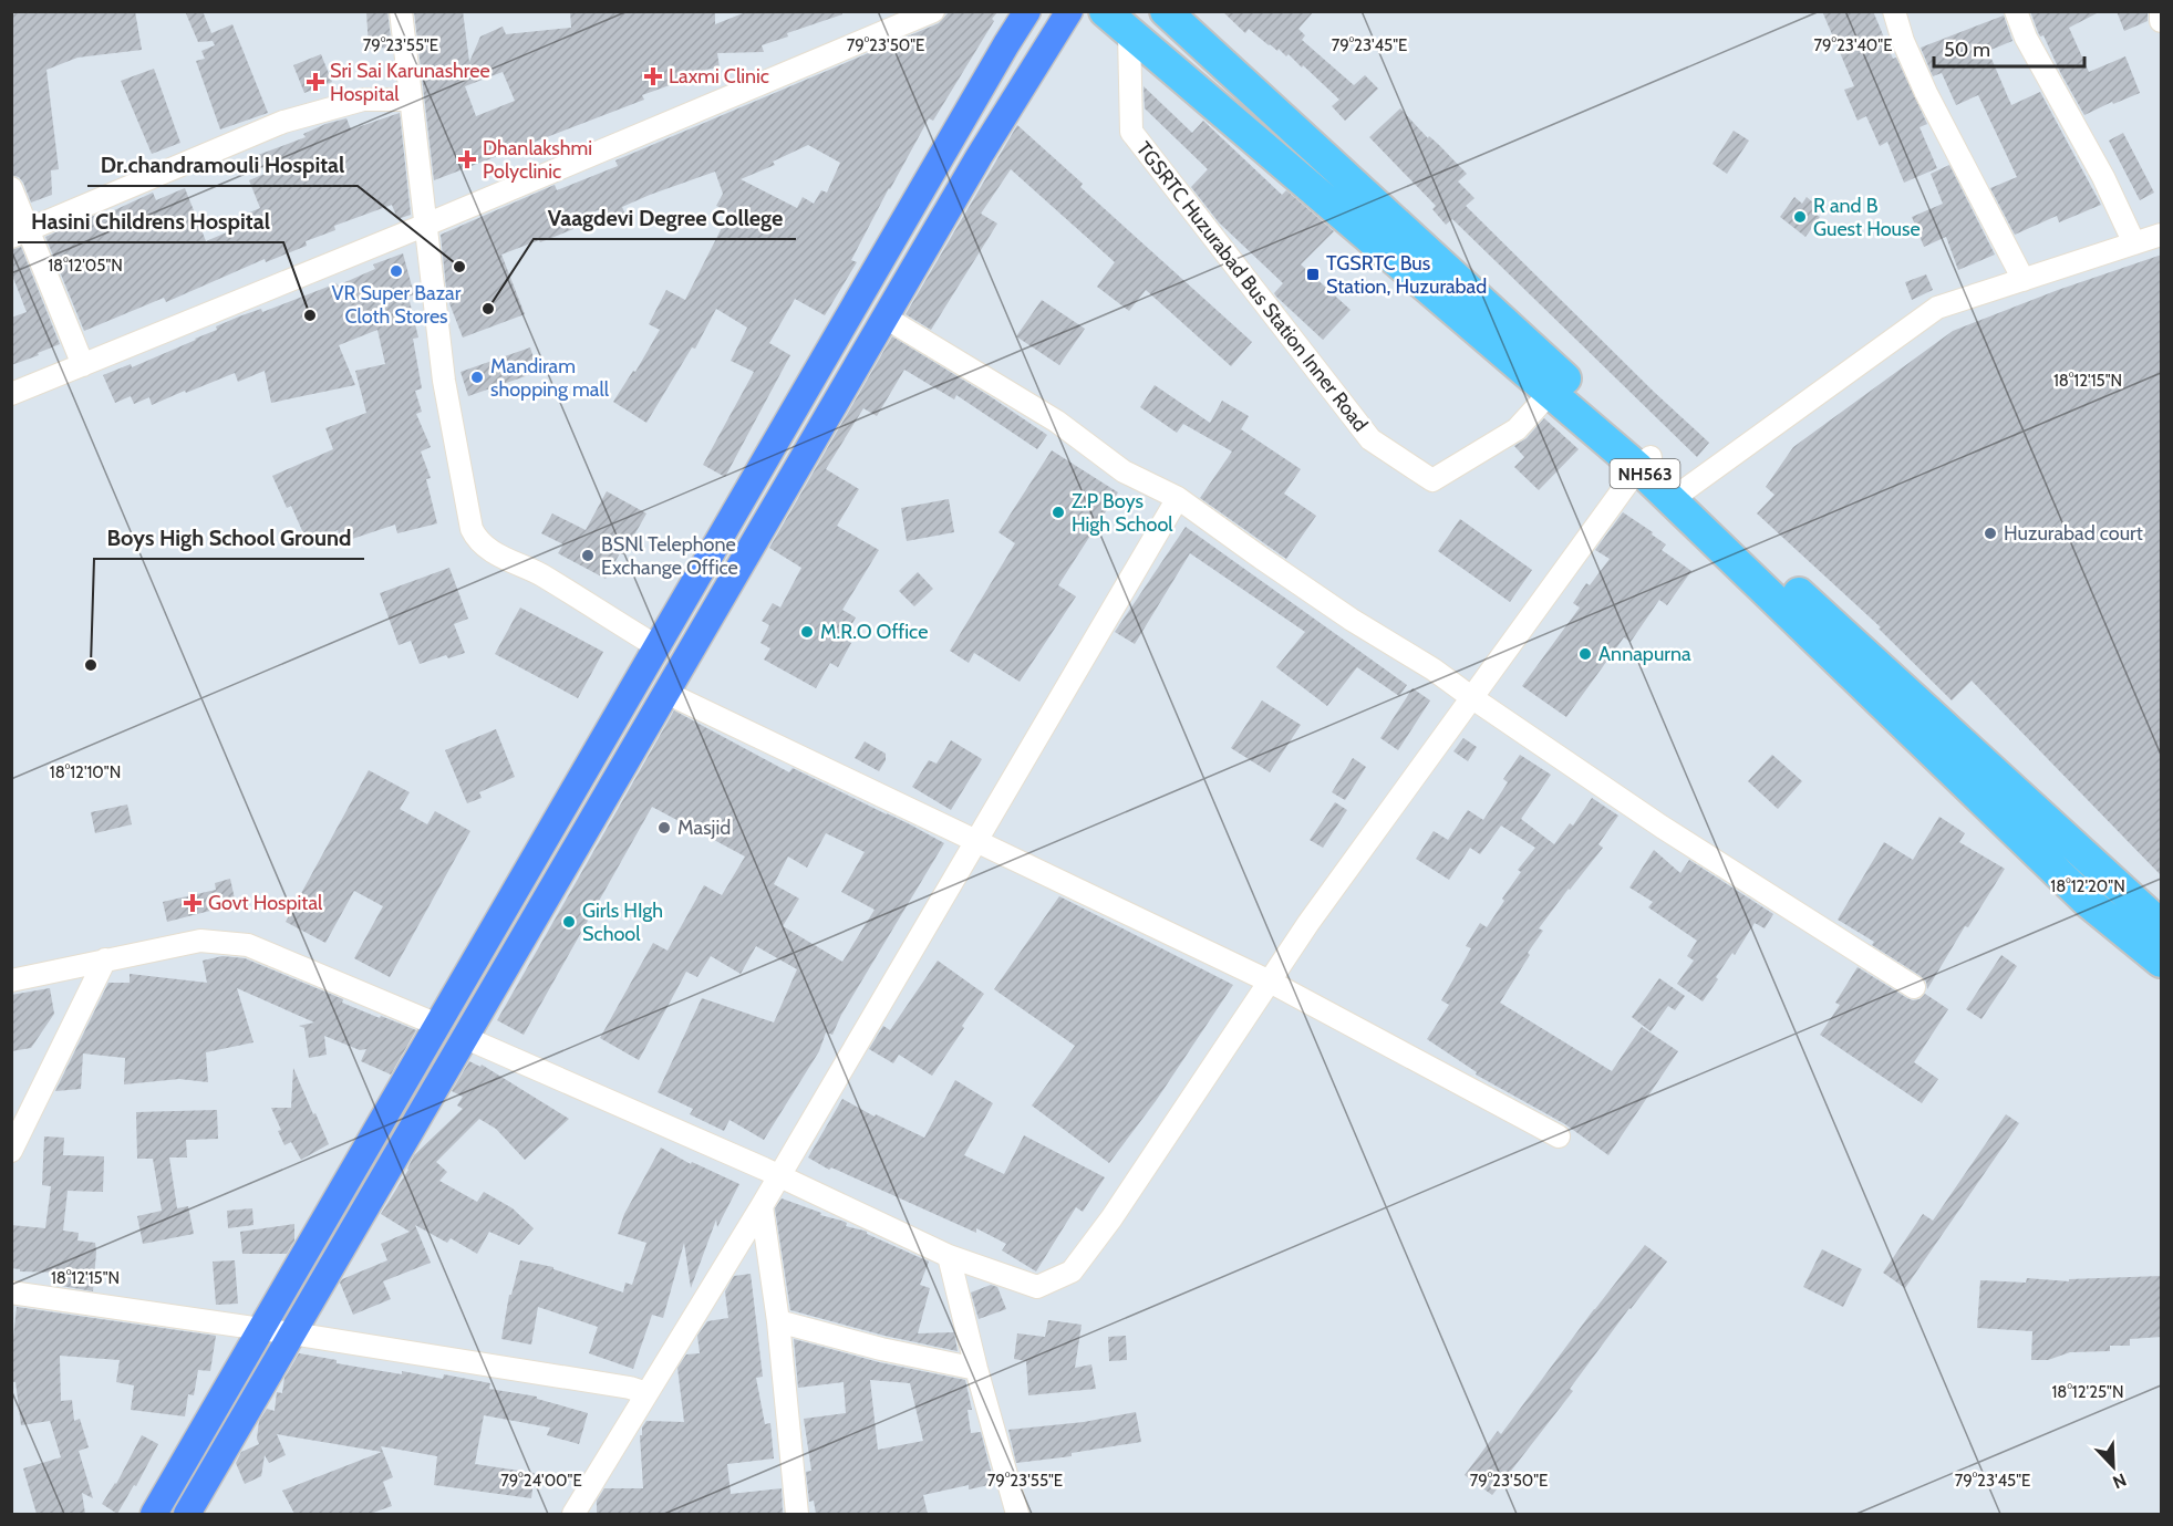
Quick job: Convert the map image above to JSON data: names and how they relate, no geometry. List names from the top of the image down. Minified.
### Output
{"streets":{"highway":["NH563"],"street":["TGSRTC Huzurabad Bus Station Inner Road"]},"crossings":[["TGSRTC Huzurabad Bus Station Inner Road","NH563"]],"places":{"health":["Laxmi Clinic","Sri Sai Karunashree Hospital","Dhanlakshmi Polyclinic","Govt Hospital"],"other":["R and B Guest House","Dr.chandramouli Hospital","VR Super Bazar Cloth Stores","Vaagdevi Degree College","Hasini Childrens Hospital","Mandiram shopping mall","Z.P Boys High School","Huzurabad court","BSNl Telephone Exchange Office","M.R.O Office","Annapurna","Boys High School Ground","Masjid","Girls HIgh School"],"transit":["TGSRTC Bus Station, Huzurabad"]},"scale_bar":"50 m","north":"bottom right","coordinates":["79°23'55\"E","79°23'50\"E","79°23'45\"E","79°23'40\"E","18°12'05\"N","18°12'15\"N","18°12'10\"N","18°12'20\"N","18°12'25\"N","79°24'00\"E"]}
